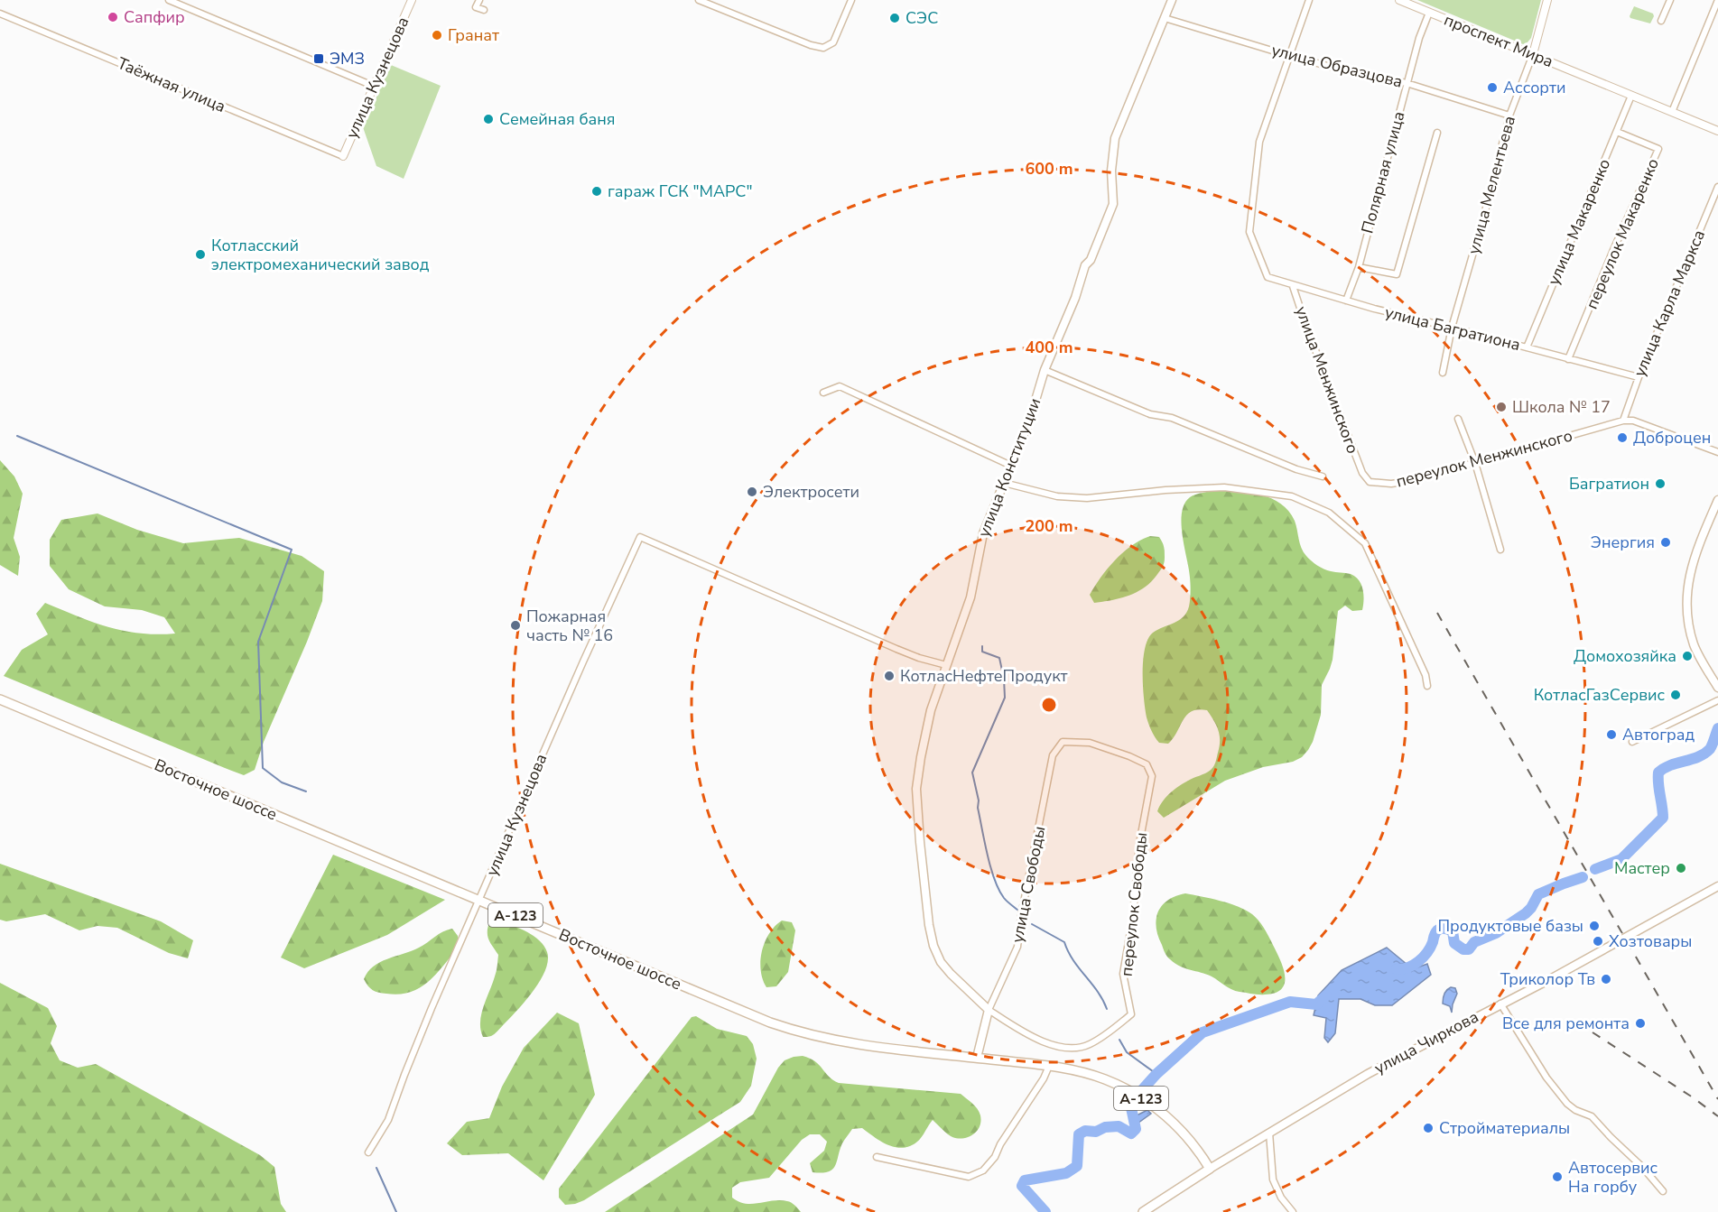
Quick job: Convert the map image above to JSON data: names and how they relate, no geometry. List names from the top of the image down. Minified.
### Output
{"streets":{"main road":["улица Конституции","Восточное шоссе","А-123","улица Чиркова"],"street":["проспект Мира","улица Образцова","улица Кузнецова","Таёжная улица","Полярная улица","улица Мелентьева","улица Макаренко","переулок Макаренко","улица Карла Маркса","улица Багратиона","улица Менжинского","переулок Менжинского","улица Свободы","переулок Свободы"]},"crossings":[["проспект Мира","Полярная улица"],["проспект Мира","улица Мелентьева"],["проспект Мира","улица Макаренко"],["улица Образцова","Полярная улица"],["улица Образцова","улица Мелентьева"],["улица Образцова","улица Багратиона"],["улица Образцова","улица Конституции"],["улица Кузнецова","Таёжная улица"],["улица Кузнецова","улица Конституции"],["улица Кузнецова","Восточное шоссе"],["Полярная улица","улица Багратиона"],["улица Мелентьева","улица Багратиона"],["улица Макаренко","переулок Макаренко"],["улица Макаренко","улица Багратиона"],["переулок Макаренко","улица Багратиона"],["улица Карла Маркса","улица Багратиона"],["улица Карла Маркса","переулок Менжинского"],["улица Багратиона","улица Менжинского"],["улица Менжинского","переулок Менжинского"],["улица Конституции","улица Свободы"],["улица Конституции","переулок Свободы"],["Восточное шоссе","А-123"],["улица Свободы","переулок Свободы"],["А-123","улица Чиркова"]],"places":{"other":["Сапфир","СЭС","Гранат","Ассорти","Семейная баня","гараж ГСК \"МАРС\"","Котласский электромеханический завод","Школа № 17","Доброцен","Багратион","Электросети","Энергия","Пожарная часть № 16","Домохозяйка","КотласНефтеПродукт","КотласГазСервис","Автоград","Мастер","Продуктовые базы","Хозтовары","Триколор Тв","Все для ремонта","Стройматериалы","Автосервис На горбу"],"transit":["ЭМЗ"]},"rings":["600 m","400 m","200 m"]}
